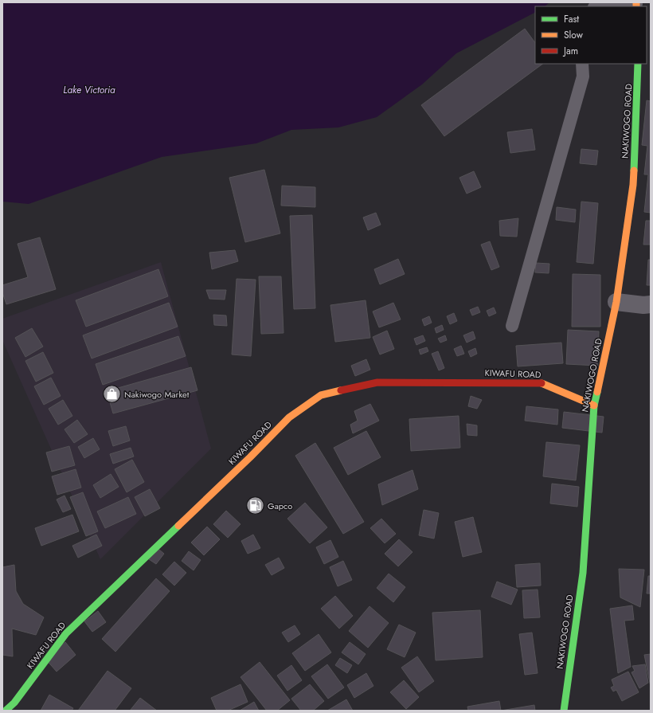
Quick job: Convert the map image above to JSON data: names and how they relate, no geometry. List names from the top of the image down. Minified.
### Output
{"streets":{"street":["NAKIWOGO ROAD","KIWAFU ROAD"]},"crossings":[["NAKIWOGO ROAD","KIWAFU ROAD"]],"water":["Lake Victoria"],"places":{"shop":["Nakiwogo Market"],"fuel station":["Gapco"]},"legend":["Fast","Slow","Jam"]}
